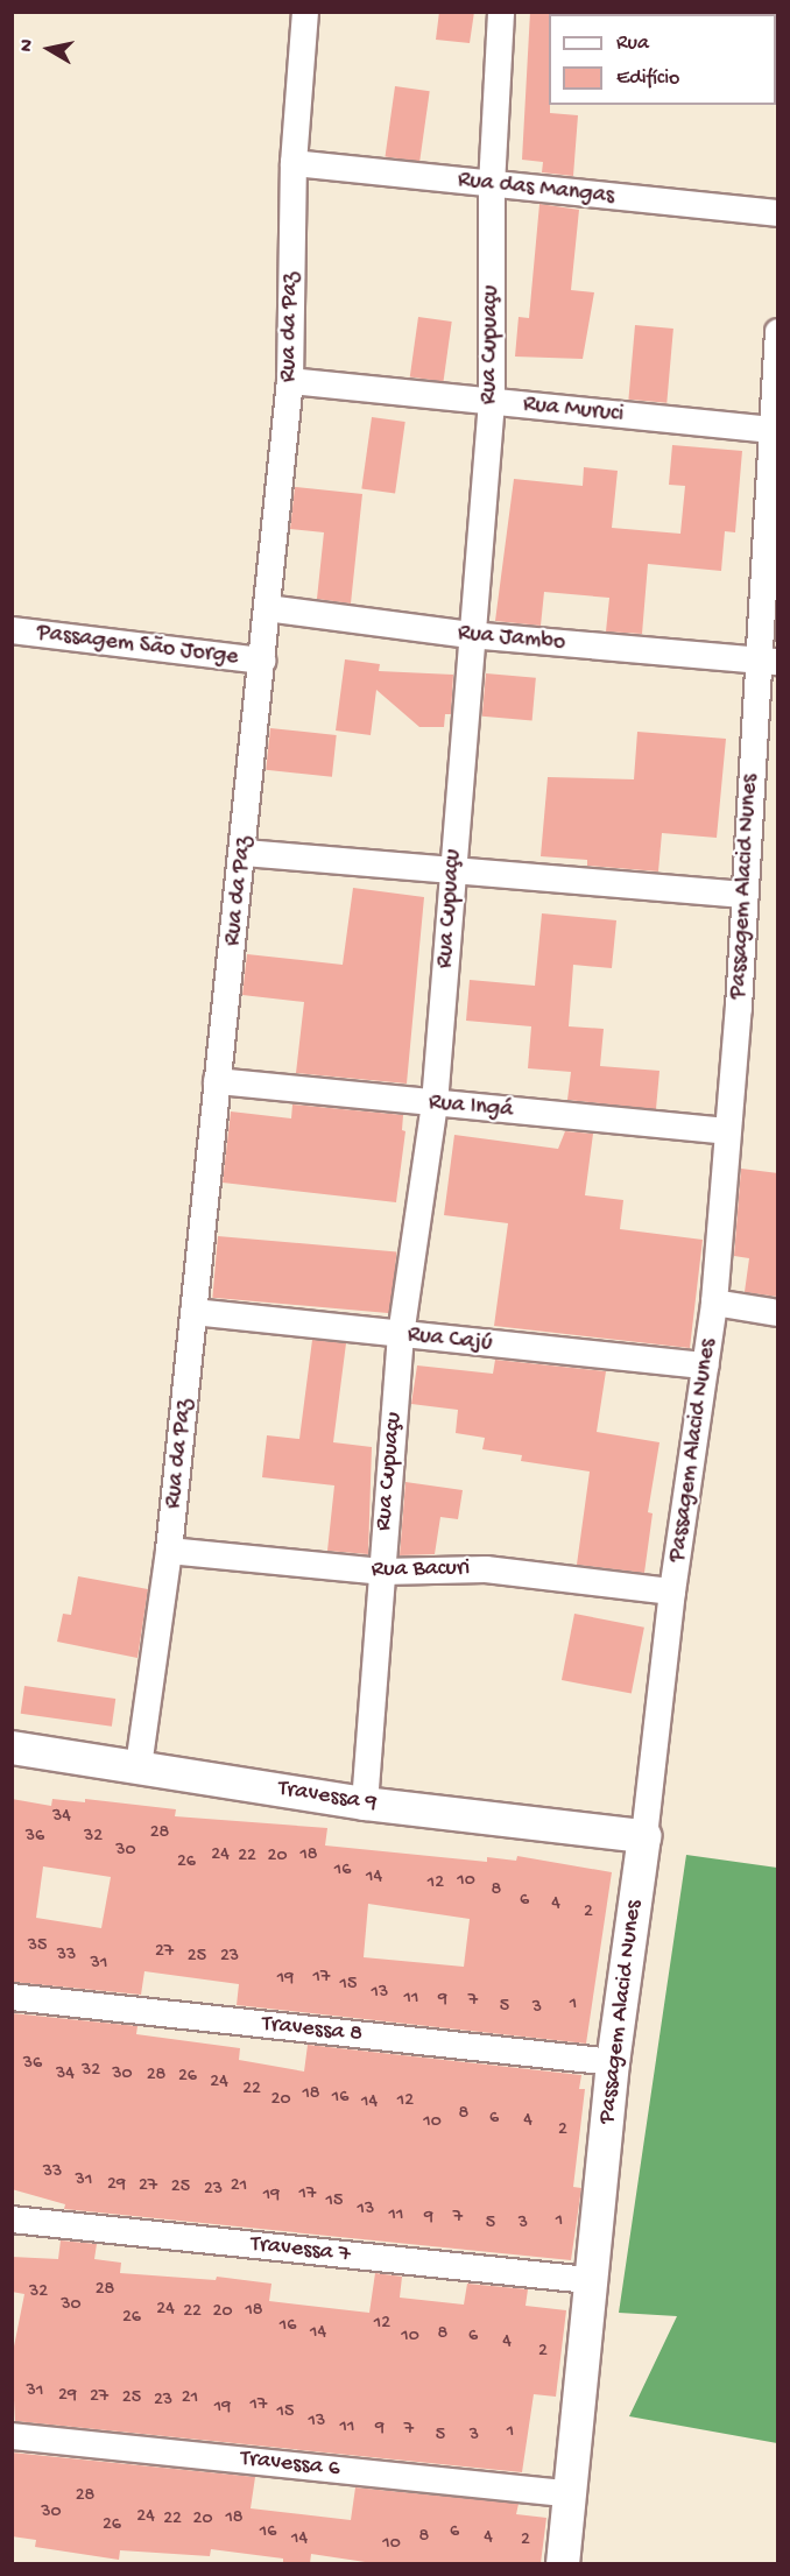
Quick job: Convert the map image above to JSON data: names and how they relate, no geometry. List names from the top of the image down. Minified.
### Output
{"streets":{"street":["Rua das Mangas","Rua da Paz","Rua Cupuaçu","Rua Muruci","Rua Jambo","Passagem São Jorge","Passagem Alacid Nunes","Rua Ingá","Rua Cajú","Rua Bacuri","Travessa 9","Travessa 8","Travessa 7","Travessa 6"]},"crossings":[["Rua das Mangas","Rua da Paz"],["Rua das Mangas","Rua Cupuaçu"],["Rua da Paz","Rua Muruci"],["Rua da Paz","Rua Jambo"],["Rua da Paz","Passagem São Jorge"],["Rua da Paz","Rua Ingá"],["Rua da Paz","Rua Cajú"],["Rua da Paz","Rua Bacuri"],["Rua da Paz","Travessa 9"],["Rua Cupuaçu","Rua Muruci"],["Rua Cupuaçu","Rua Jambo"],["Rua Cupuaçu","Rua Ingá"],["Rua Cupuaçu","Rua Cajú"],["Rua Cupuaçu","Rua Bacuri"],["Rua Cupuaçu","Travessa 9"],["Rua Muruci","Passagem Alacid Nunes"],["Rua Jambo","Passagem Alacid Nunes"],["Passagem Alacid Nunes","Rua Ingá"],["Passagem Alacid Nunes","Rua Cajú"],["Passagem Alacid Nunes","Rua Bacuri"],["Passagem Alacid Nunes","Travessa 9"],["Passagem Alacid Nunes","Travessa 8"],["Passagem Alacid Nunes","Travessa 7"],["Passagem Alacid Nunes","Travessa 6"]],"house_numbers":["34","28","36","32","30","24","18","22","20","26","16","14","10","12","8","6","4","2","35","27","33","25","23","31","17","19","15","13","11","9","7","1","5","3","36","32","34","30","28","26","24","22","18","16","20","12","14","8","6","4","10","2","33","31","29","27","21","25","23","17","19","15","13","11","9","7","1","5","3","28","32","30","24","18","22","20","26","12","16","14","8","10","6","4","2","31","29","27","25","21","23","17","19","15","13","11","9","7","1","5","3","28","30","24","18","22","20","26","16","6","8","4","14","2","10"],"legend":["Rua","Edifício"],"north":"left"}
